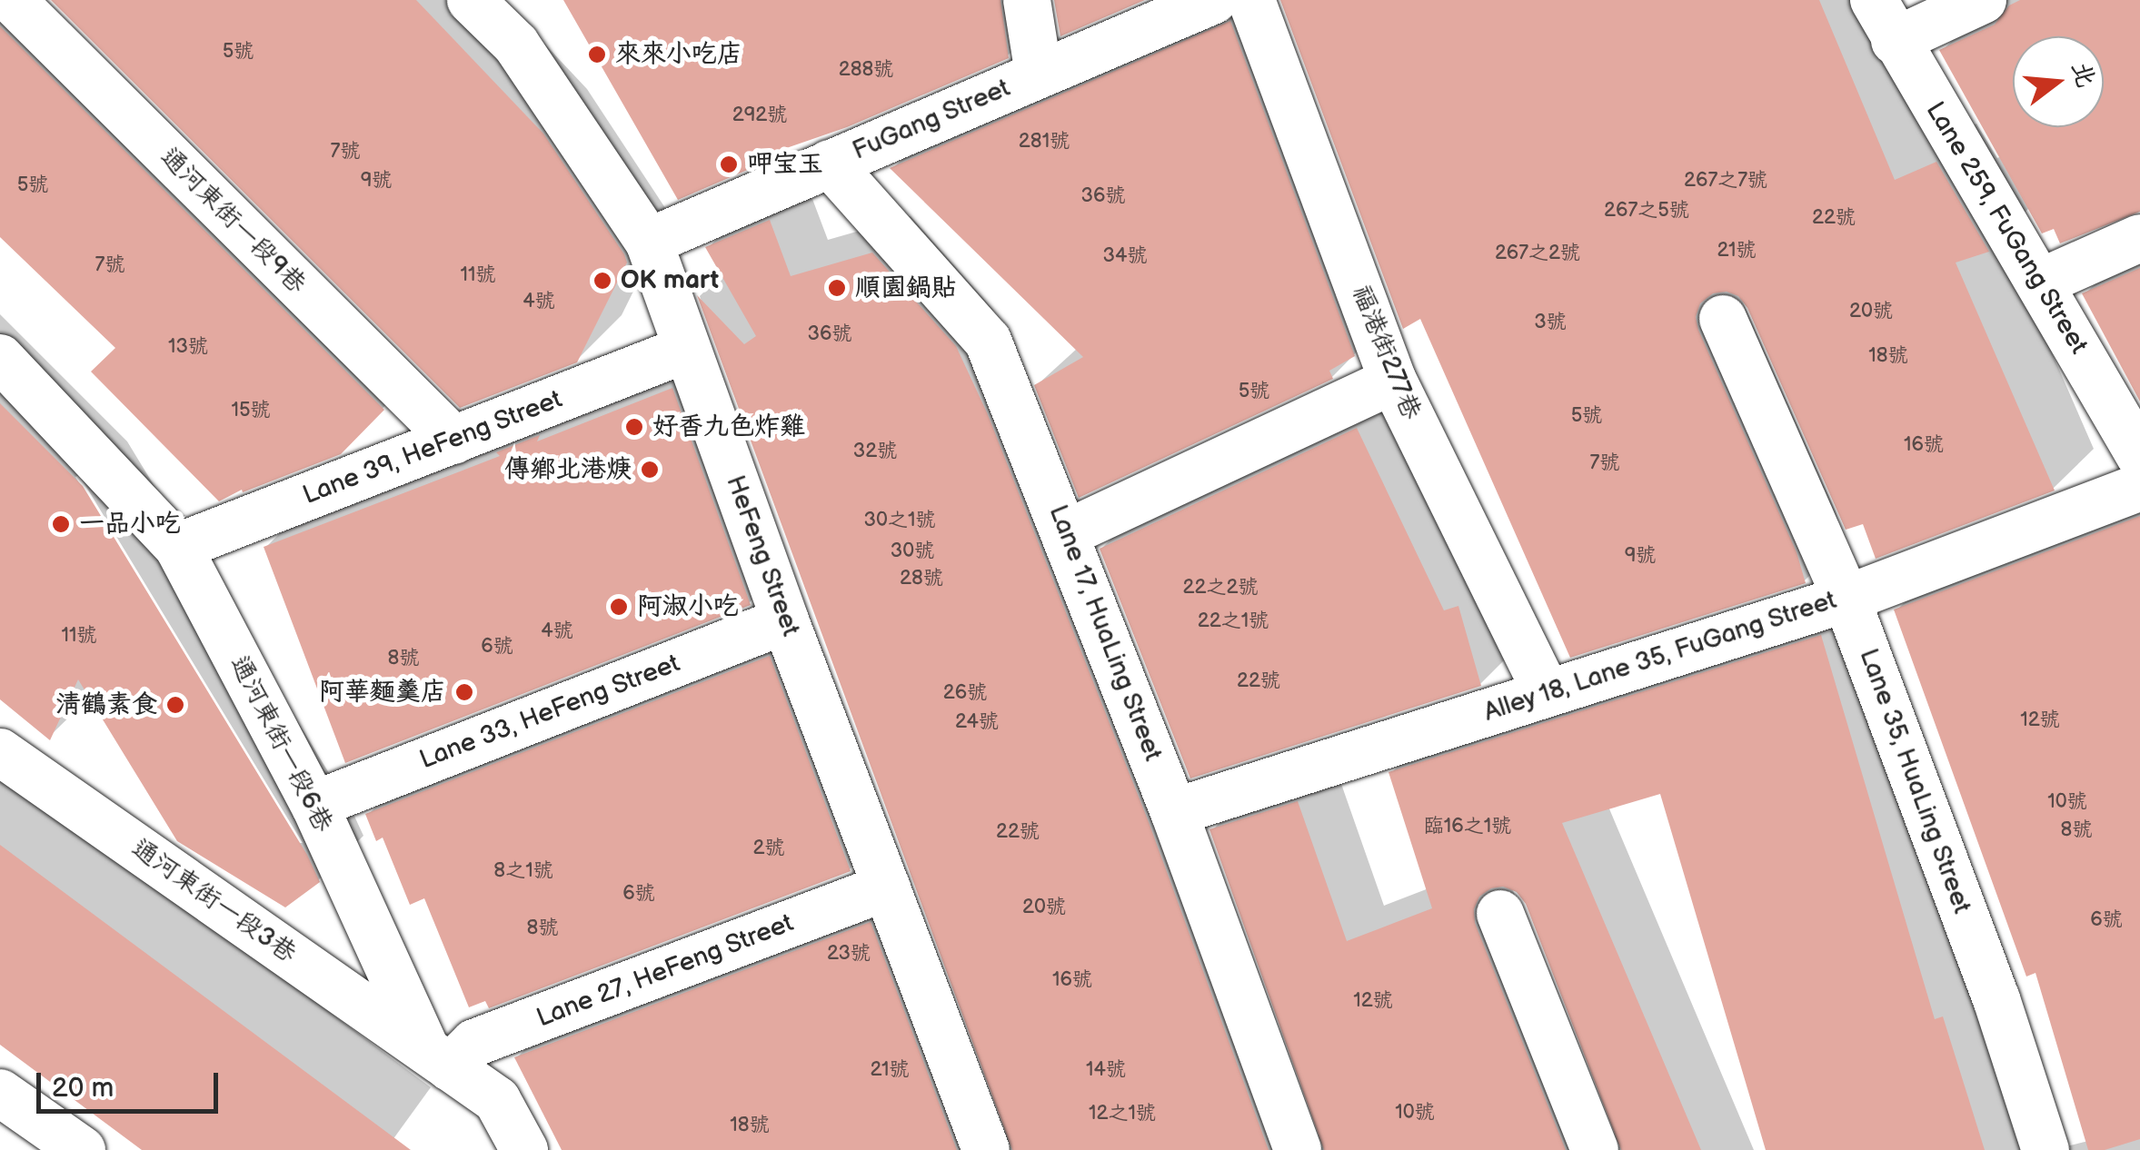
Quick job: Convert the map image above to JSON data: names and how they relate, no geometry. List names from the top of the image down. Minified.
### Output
{"streets":{"street":["FuGang Street","通河東街一段9巷","Lane 259, FuGang Street","福港街277巷","Lane 39, HeFeng Street","HeFeng Street","Lane 17, HuaLing Street","Alley 18, Lane 35, FuGang Street","Lane 33, HeFeng Street","通河東街一段6巷","Lane 35, HuaLing Street","通河東街一段3巷","Lane 27, HeFeng Street"]},"crossings":[["FuGang Street","HeFeng Street"],["FuGang Street","Lane 17, HuaLing Street"],["通河東街一段9巷","Lane 39, HeFeng Street"],["福港街277巷","Alley 18, Lane 35, FuGang Street"],["Lane 39, HeFeng Street","HeFeng Street"],["Lane 39, HeFeng Street","通河東街一段6巷"],["HeFeng Street","Lane 33, HeFeng Street"],["HeFeng Street","Lane 27, HeFeng Street"],["Lane 17, HuaLing Street","Alley 18, Lane 35, FuGang Street"],["Alley 18, Lane 35, FuGang Street","Lane 35, HuaLing Street"],["Lane 33, HeFeng Street","通河東街一段6巷"],["通河東街一段6巷","通河東街一段3巷"],["通河東街一段6巷","Lane 27, HeFeng Street"],["通河東街一段3巷","Lane 27, HeFeng Street"]],"places":["來來小吃店","呷宝玉","OK mart","順園鍋貼","好香九色炸雞","傳鄉北港焿","一品小吃","阿淑小吃","阿華麵羹店","清鶴素食"],"house_numbers":["5號","288號","292號","281號","7號","9號","267之7號","5號","36號","267之5號","22號","21號","267之2號","34號","7號","11號","4號","20號","3號","36號","13號","18號","5號","15號","5號","16號","32號","7號","30之1號","30號","9號","28號","22之2號","22之1號","4號","11號","6號","8號","22號","26號","12號","24號","10號","臨16之1號","8號","22號","2號","8之1號","6號","20號","6號","8號","23號","16號","12號","21號","14號","10號","12之1號","18號"],"scale_bar":"20 m","north":"right"}
